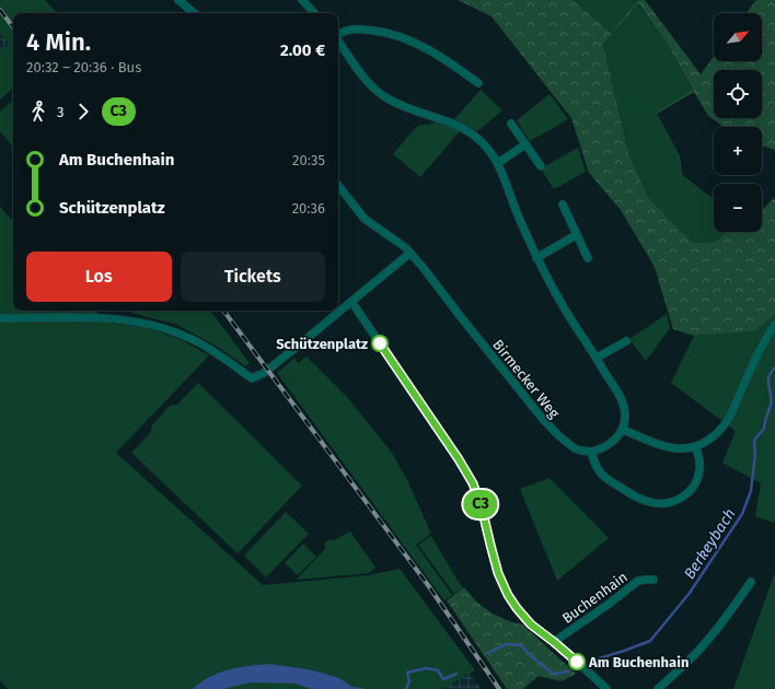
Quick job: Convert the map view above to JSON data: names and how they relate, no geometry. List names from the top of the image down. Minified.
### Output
{"streets":{"street":["Birmecker Weg","Buchenhain"]},"water":["Berkeybach"],"places":["Schützenplatz","Am Buchenhain"],"lines":["bus line C3"],"north":"top right","page":{"on_map":"C3","map_buttons":["+","−"],"heading":["4 Min.","20:32 – 20:36 · Bus","2.00 €"],"legs":["3","C3"],"list":[{"name":"Am Buchenhain","value":"20:35"},{"name":"Schützenplatz","value":"20:36"}],"buttons":["Los","Tickets"]}}
